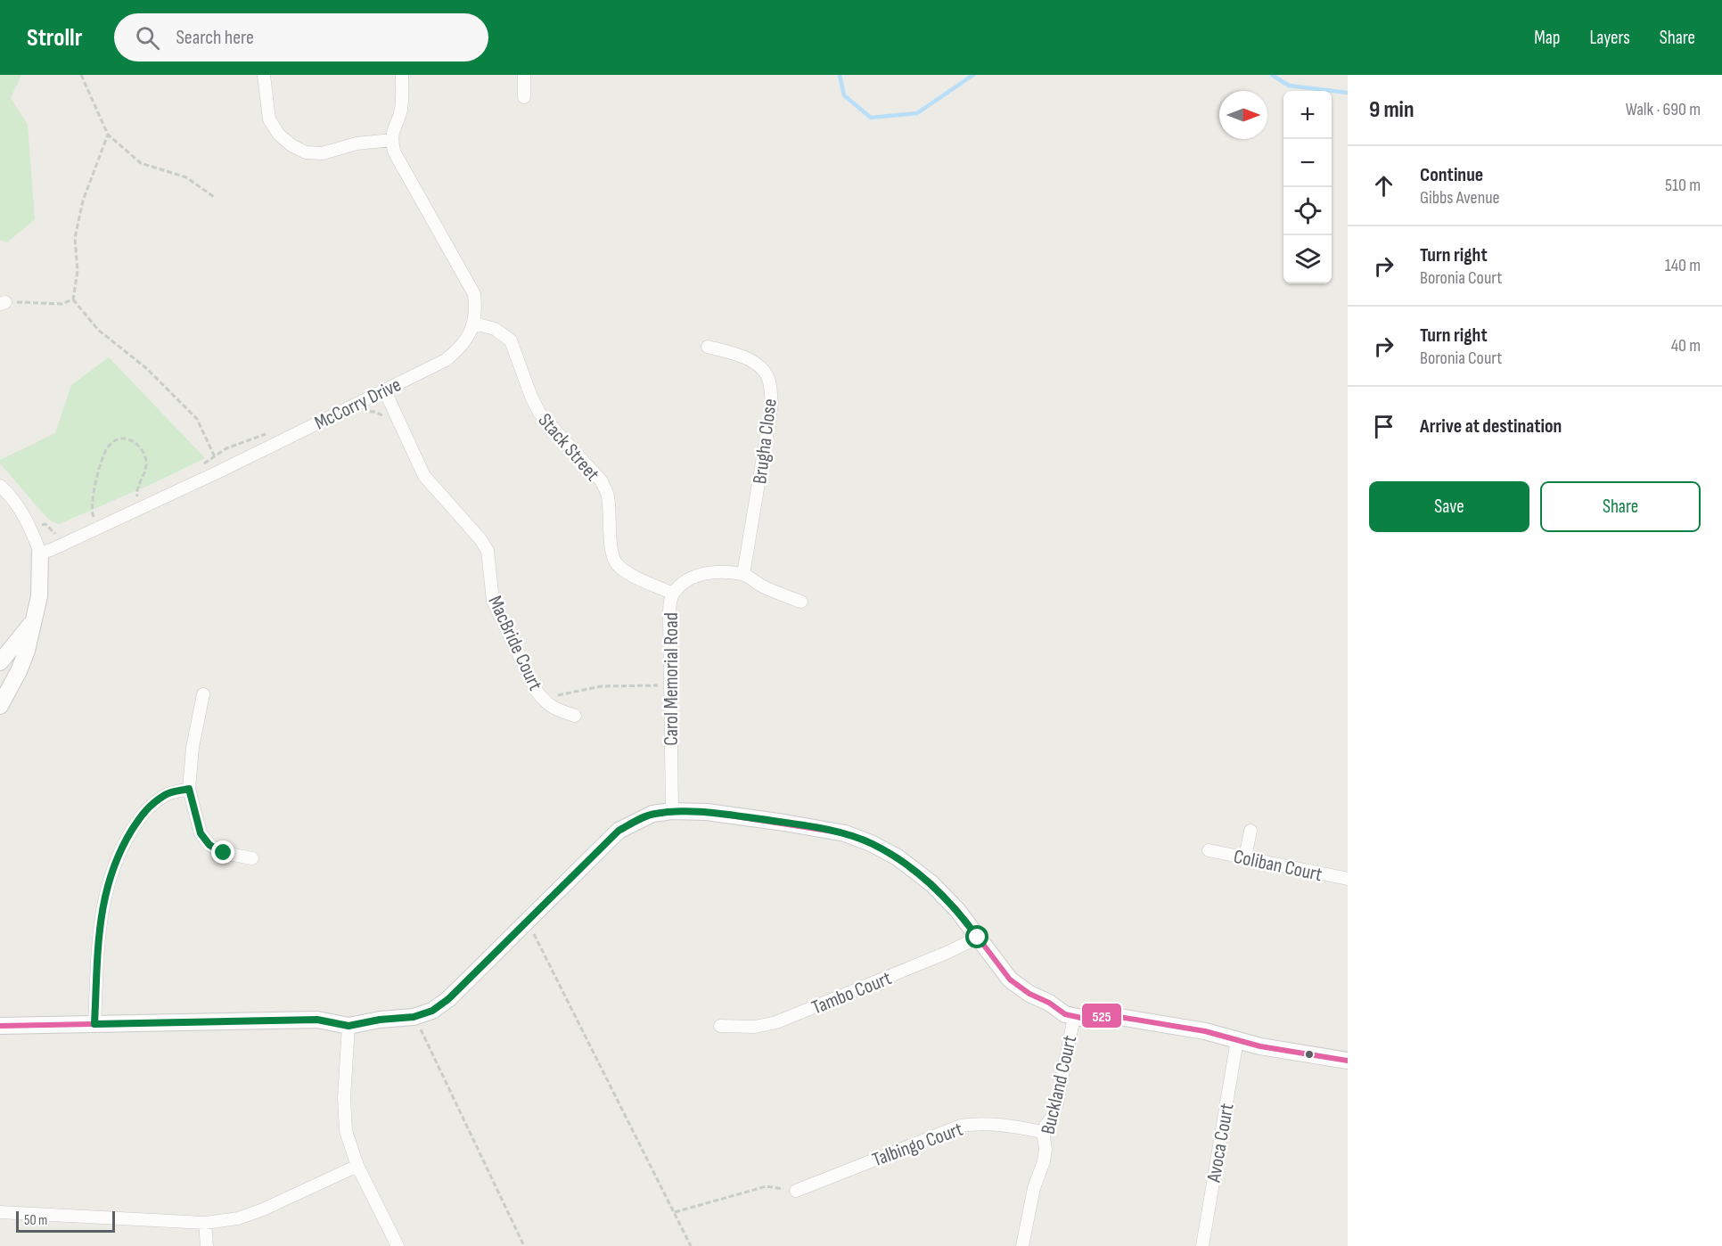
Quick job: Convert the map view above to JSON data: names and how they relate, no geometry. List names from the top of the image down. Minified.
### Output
{"streets":{"street":["McCorry Drive","Brugha Close","Stack Street","MacBride Court","Carol Memorial Road","Coliban Court","Tambo Court","Buckland Court","Avoca Court","Talbingo Court"]},"crossings":[["McCorry Drive","Stack Street"],["McCorry Drive","MacBride Court"],["Brugha Close","Carol Memorial Road"],["Stack Street","Carol Memorial Road"],["Buckland Court","Talbingo Court"]],"lines":["transit line 525"],"scale_bar":"50 m","north":"right","page":{"header":"Strollr","search":"Search here","nav":["Map","Layers","Share"],"heading":["9 min","Walk · 690 m"],"map_buttons":["+","−"],"list":[["Continue","Gibbs Avenue","510 m"],["Turn right","Boronia Court","140 m"],["Turn right","Boronia Court","40 m"],"Arrive at destination"],"buttons":["Save","Share"],"scale":"50 m"}}
